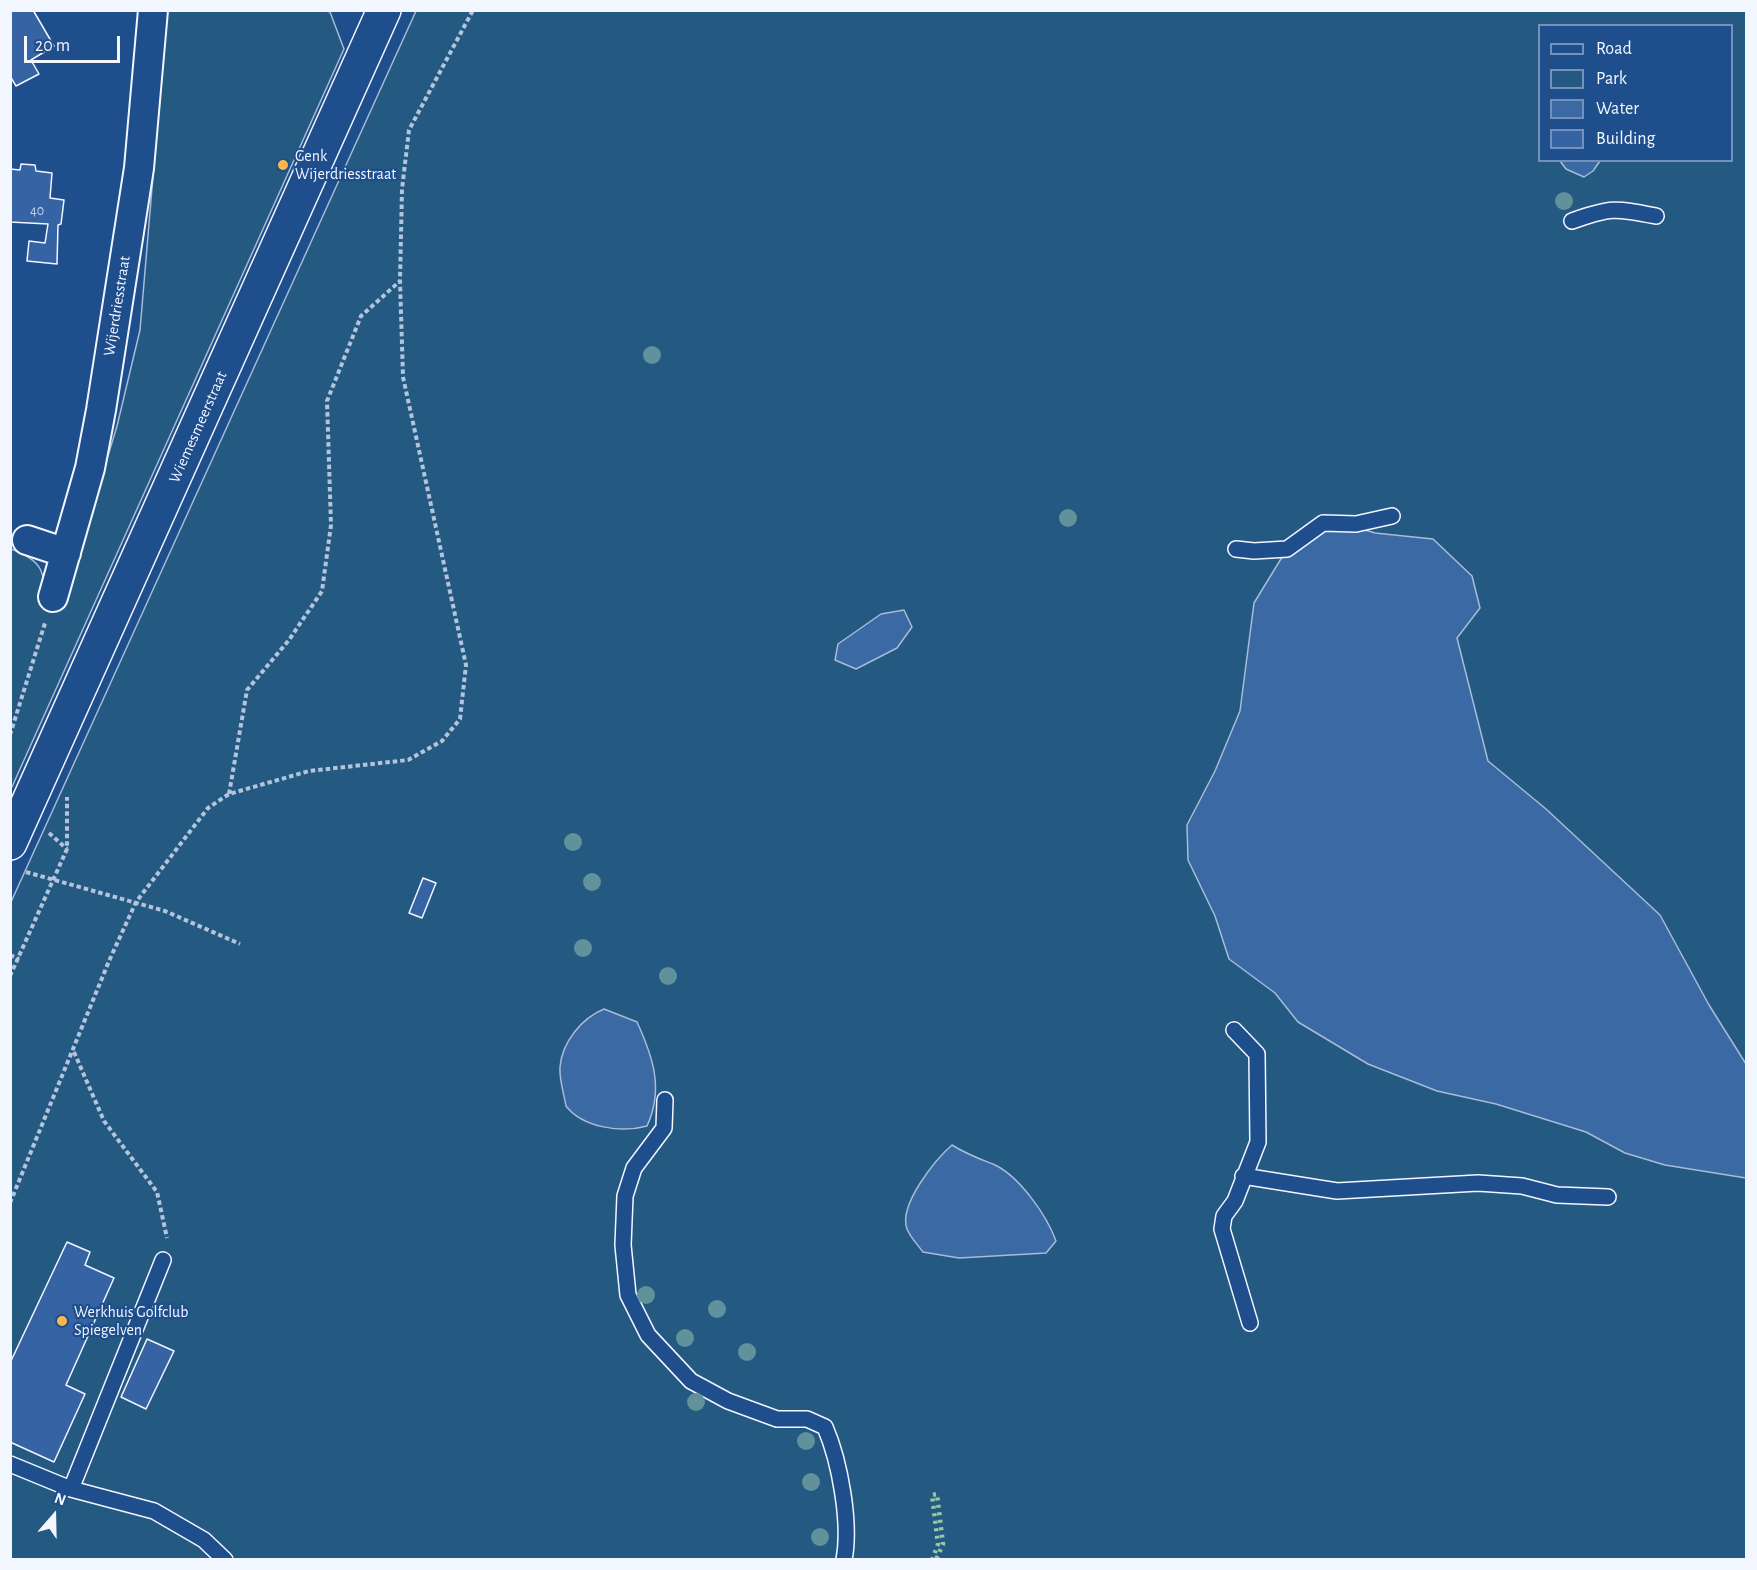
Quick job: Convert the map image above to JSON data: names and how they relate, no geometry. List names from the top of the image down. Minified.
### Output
{"streets":{"main road":["Wiemesmeerstraat"],"street":["Wijerdriesstraat"]},"places":["Genk Wijerdriesstraat","Werkhuis Golfclub Spiegelven"],"house_numbers":["40"],"legend":["Road","Park","Water","Building"],"scale_bar":"20 m","north":"top"}
